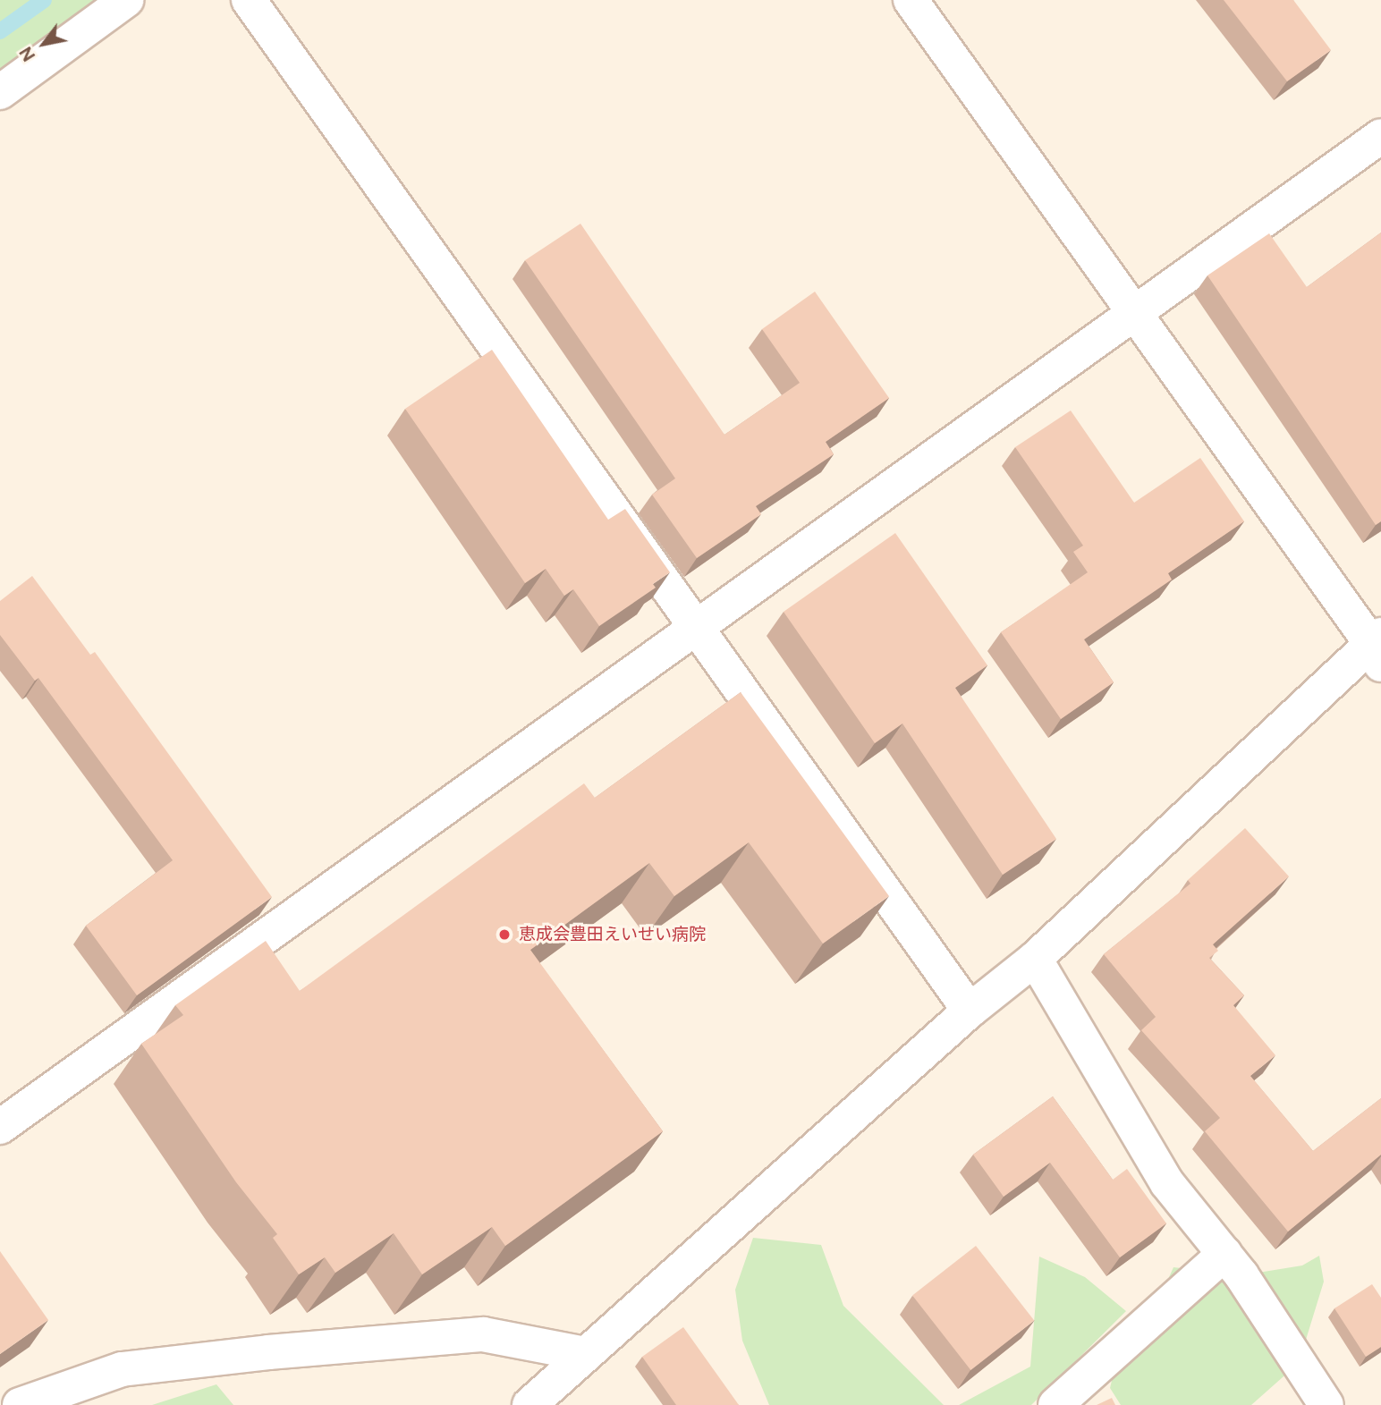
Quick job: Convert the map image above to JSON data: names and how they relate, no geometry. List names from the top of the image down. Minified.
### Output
{"places":["恵成会豊田えいせい病院"],"north":"bottom left"}
